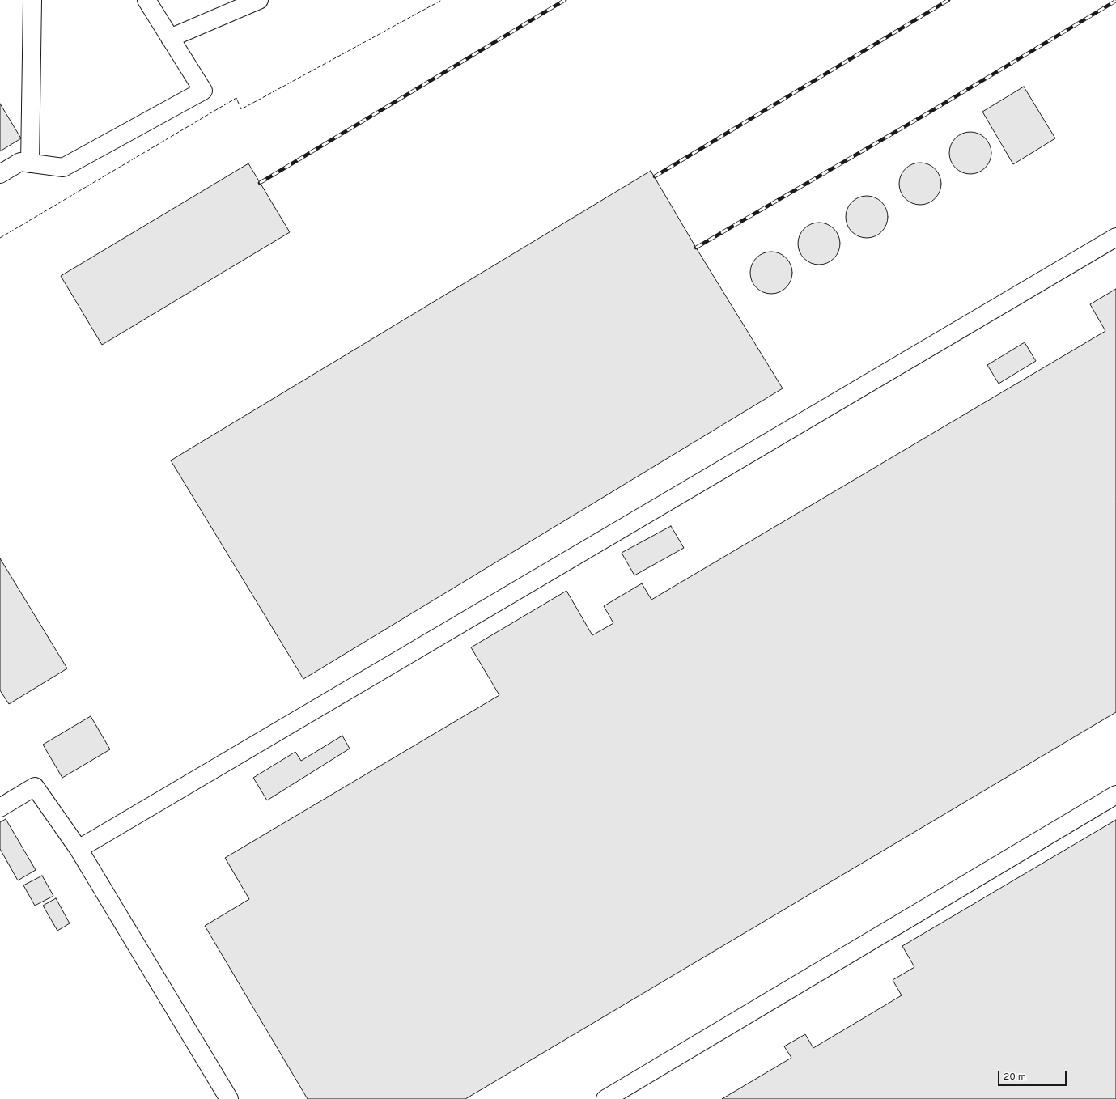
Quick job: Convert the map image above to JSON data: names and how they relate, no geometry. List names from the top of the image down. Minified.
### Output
{"scale_bar":"20 m"}
